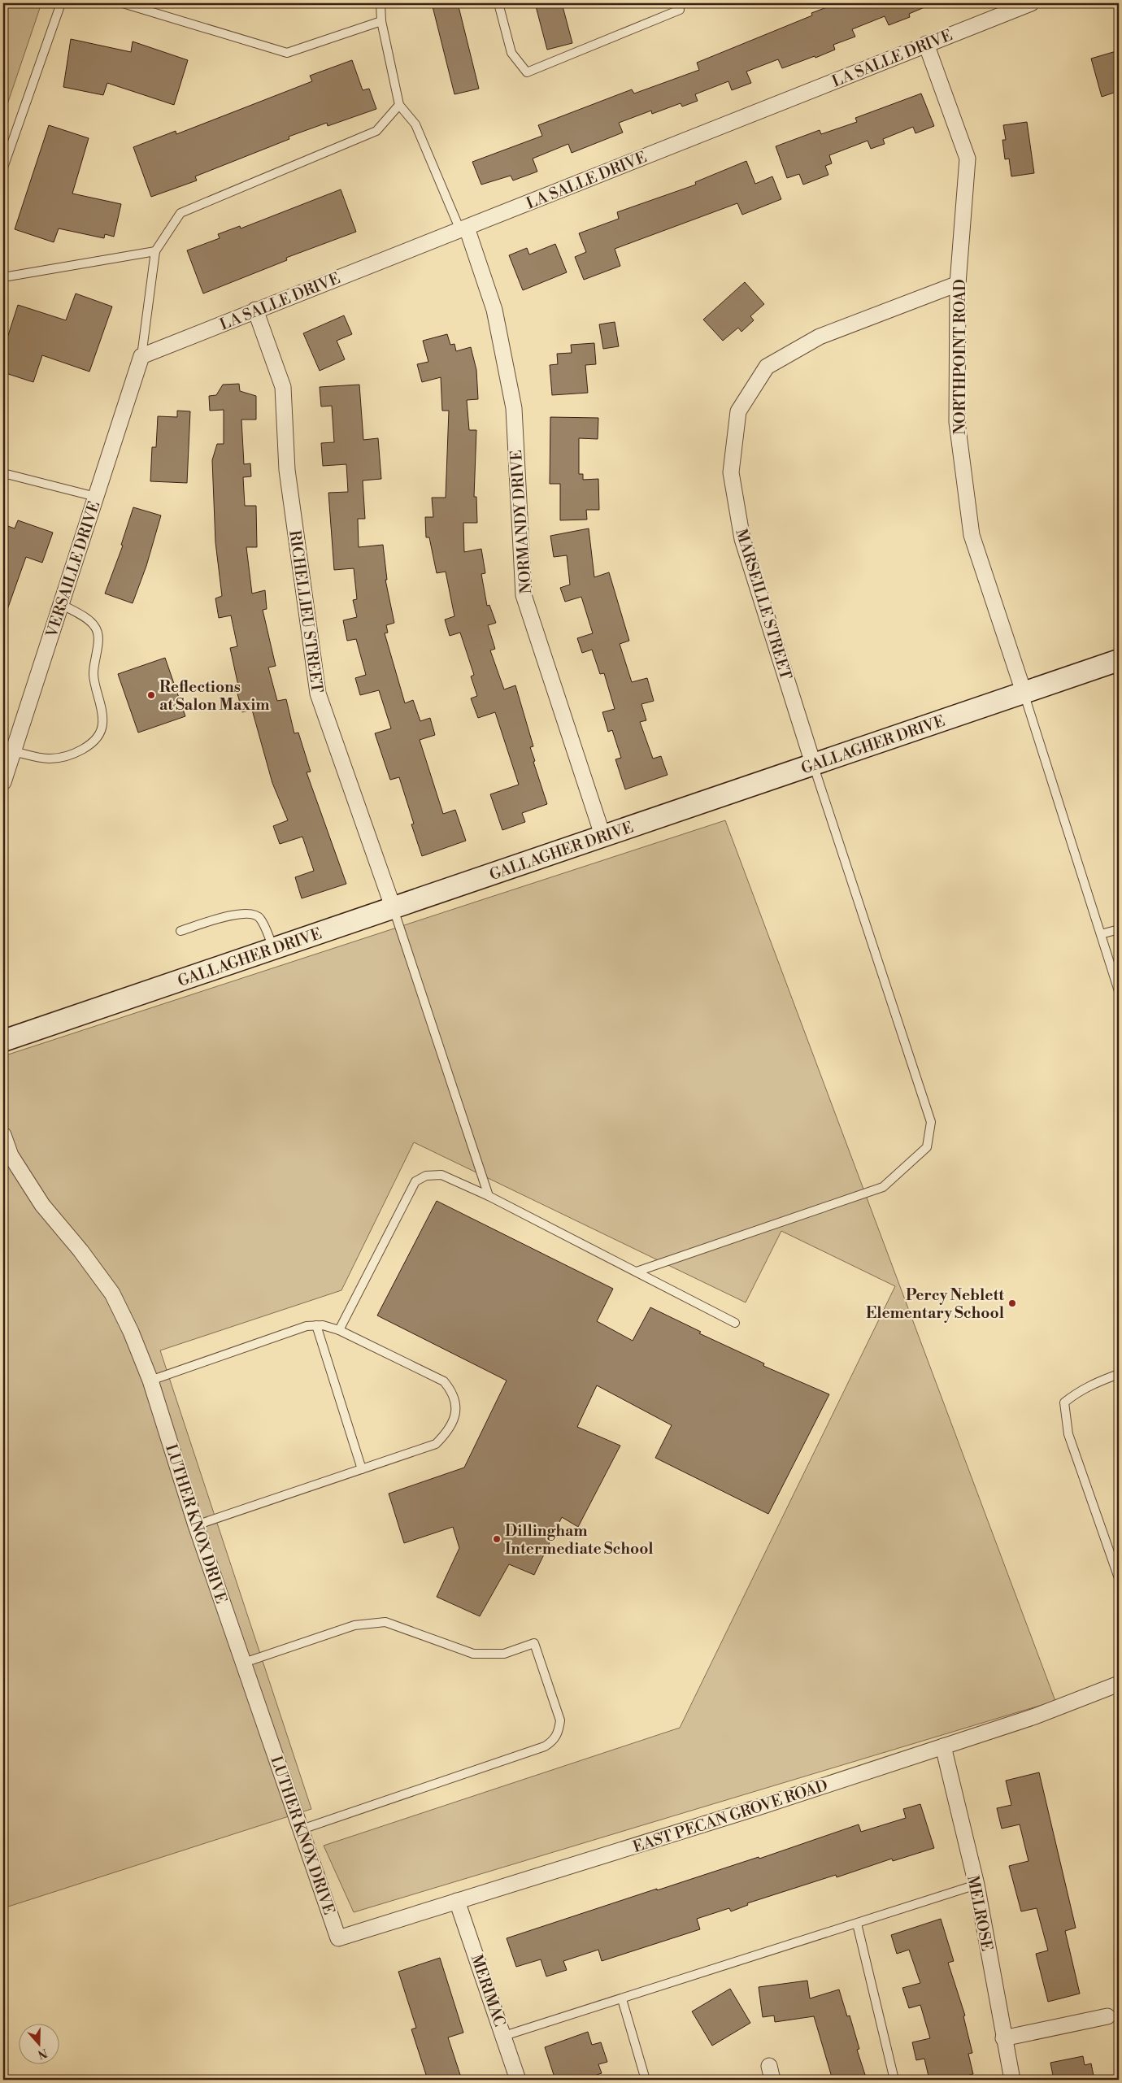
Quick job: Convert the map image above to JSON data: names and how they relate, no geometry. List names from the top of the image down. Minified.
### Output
{"streets":{"street":["LA SALLE DRIVE","NORTHPOINT ROAD","NORMANDY DRIVE","VERSAILLE DRIVE","MARSEILLE STREET","RICHELLIEU STREET","GALLAGHER DRIVE","LUTHER KNOX DRIVE","EAST PECAN GROVE ROAD","MELROSE","MERIMAC"]},"crossings":[["LA SALLE DRIVE","NORTHPOINT ROAD"],["LA SALLE DRIVE","NORMANDY DRIVE"],["LA SALLE DRIVE","VERSAILLE DRIVE"],["LA SALLE DRIVE","RICHELLIEU STREET"],["NORTHPOINT ROAD","MARSEILLE STREET"],["NORTHPOINT ROAD","GALLAGHER DRIVE"],["NORMANDY DRIVE","GALLAGHER DRIVE"],["MARSEILLE STREET","GALLAGHER DRIVE"],["RICHELLIEU STREET","GALLAGHER DRIVE"],["LUTHER KNOX DRIVE","EAST PECAN GROVE ROAD"],["EAST PECAN GROVE ROAD","MELROSE"],["EAST PECAN GROVE ROAD","MERIMAC"]],"places":["Reflections at Salon Maxim","Percy Neblett Elementary School","Dillingham Intermediate School"],"north":"bottom"}
